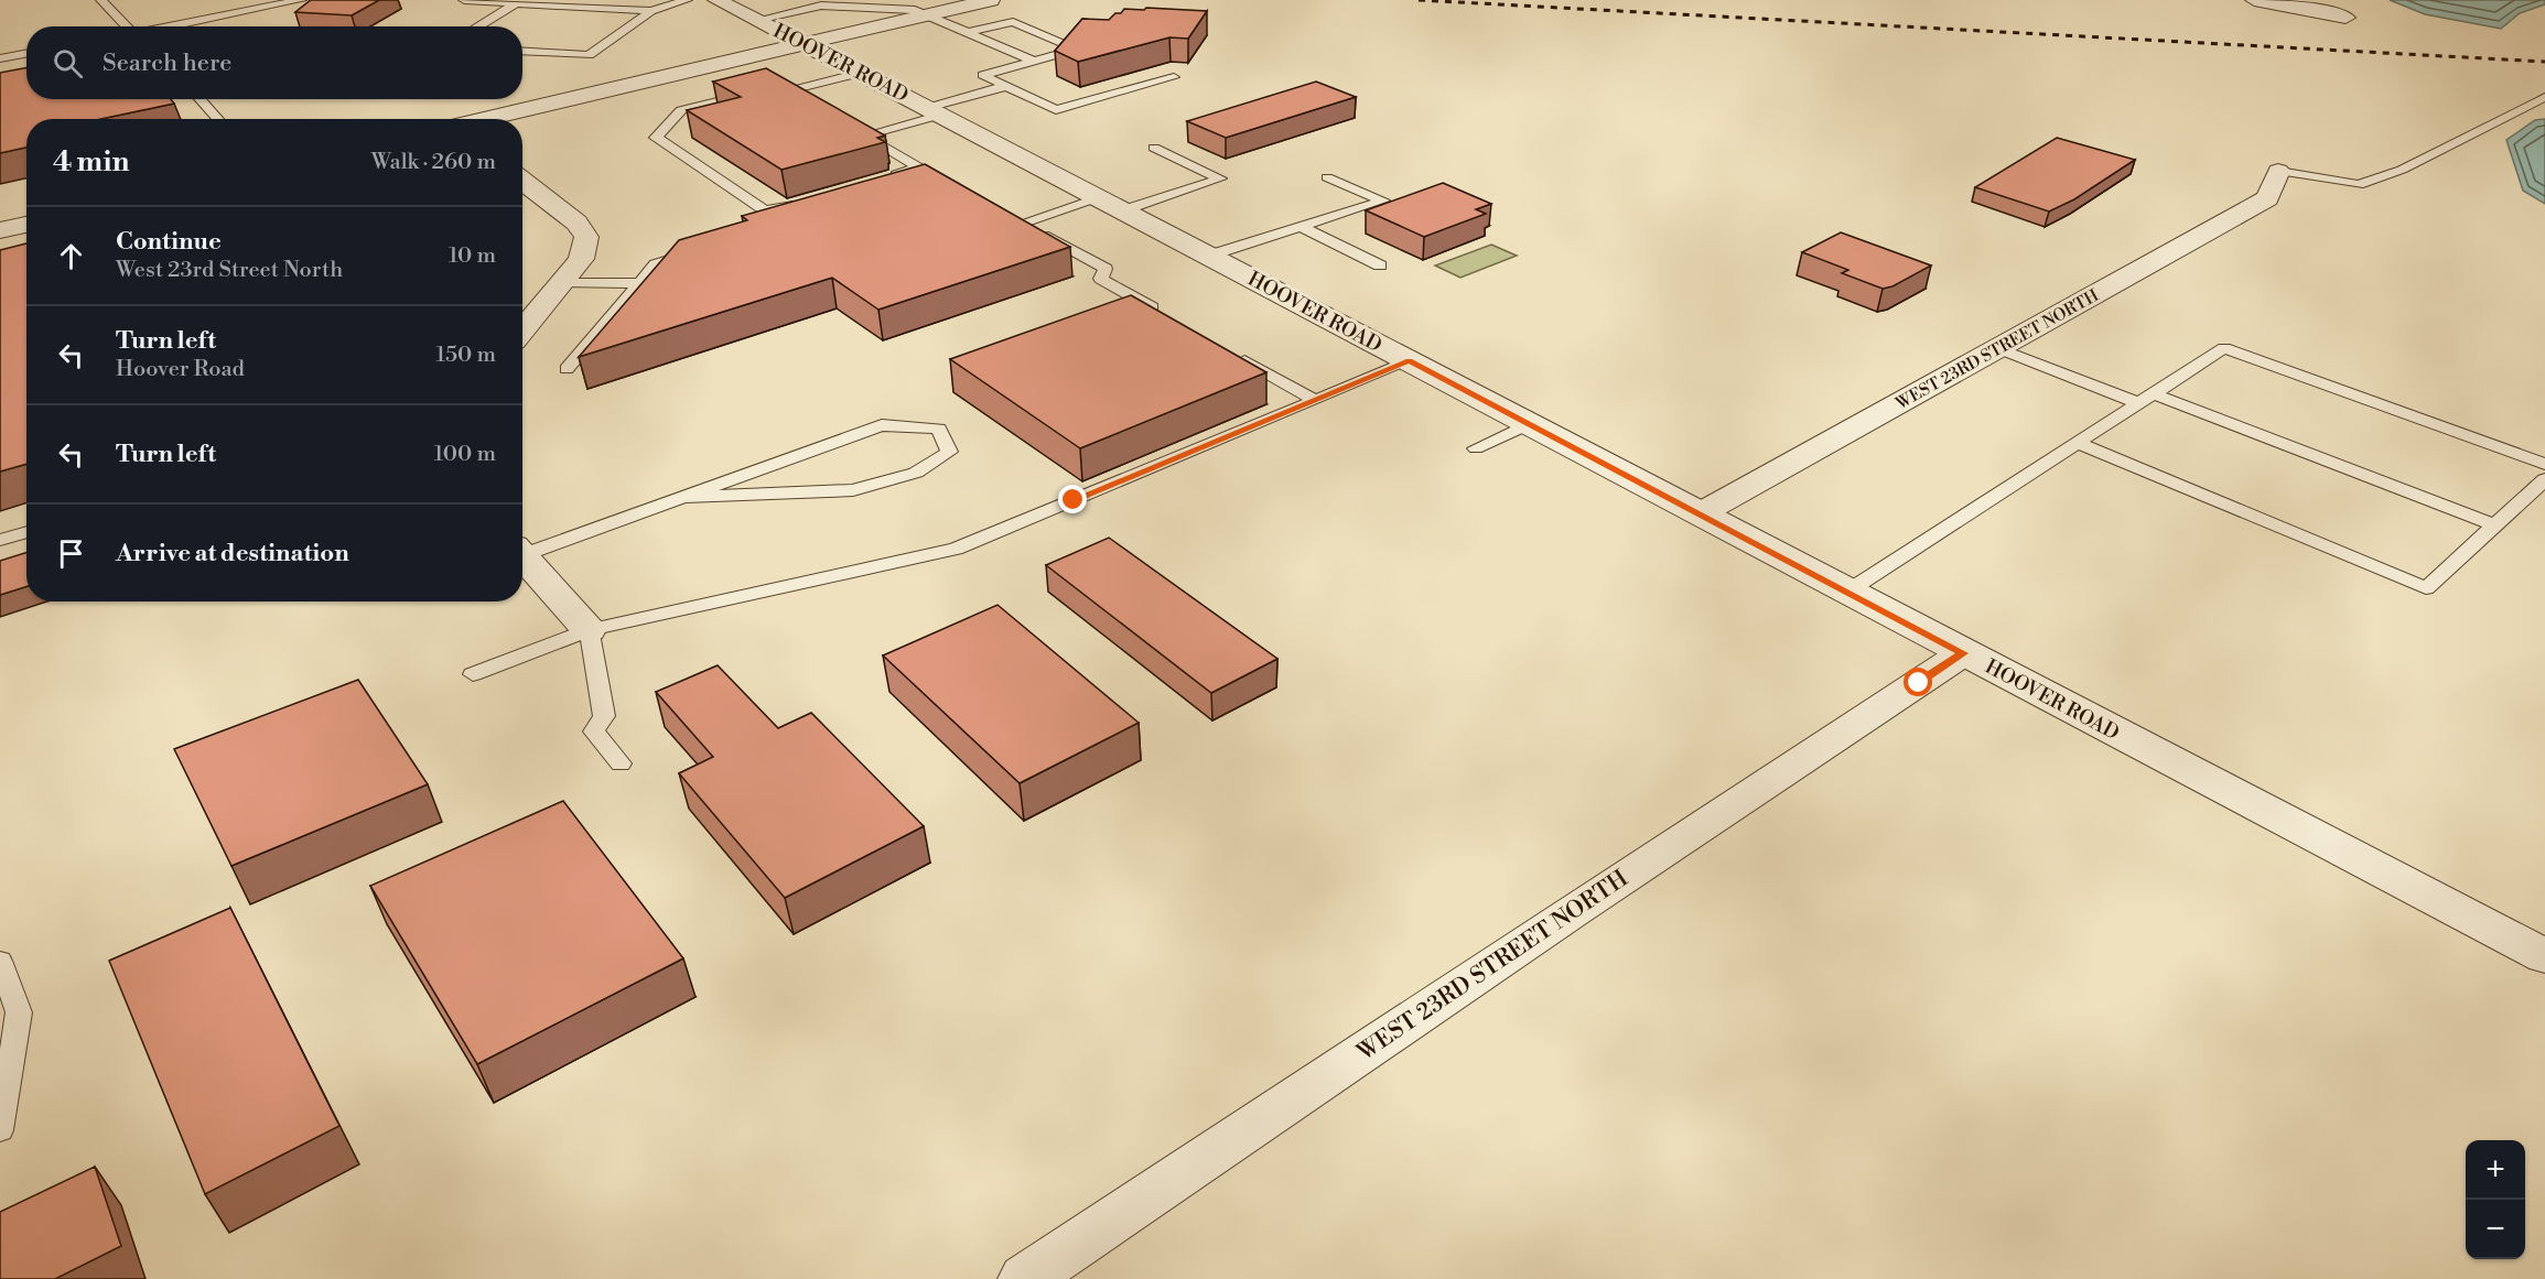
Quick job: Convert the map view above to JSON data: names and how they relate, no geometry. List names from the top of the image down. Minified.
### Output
{"streets":{"street":["HOOVER ROAD","WEST 23RD STREET NORTH"]},"crossings":[["HOOVER ROAD","WEST 23RD STREET NORTH"]],"page":{"search":"Search here","heading":["4 min","Walk · 260 m"],"list":[["Continue","West 23rd Street North","10 m"],["Turn left","Hoover Road","150 m"],["Turn left","100 m"],"Arrive at destination"],"map_buttons":["+","−"]}}
